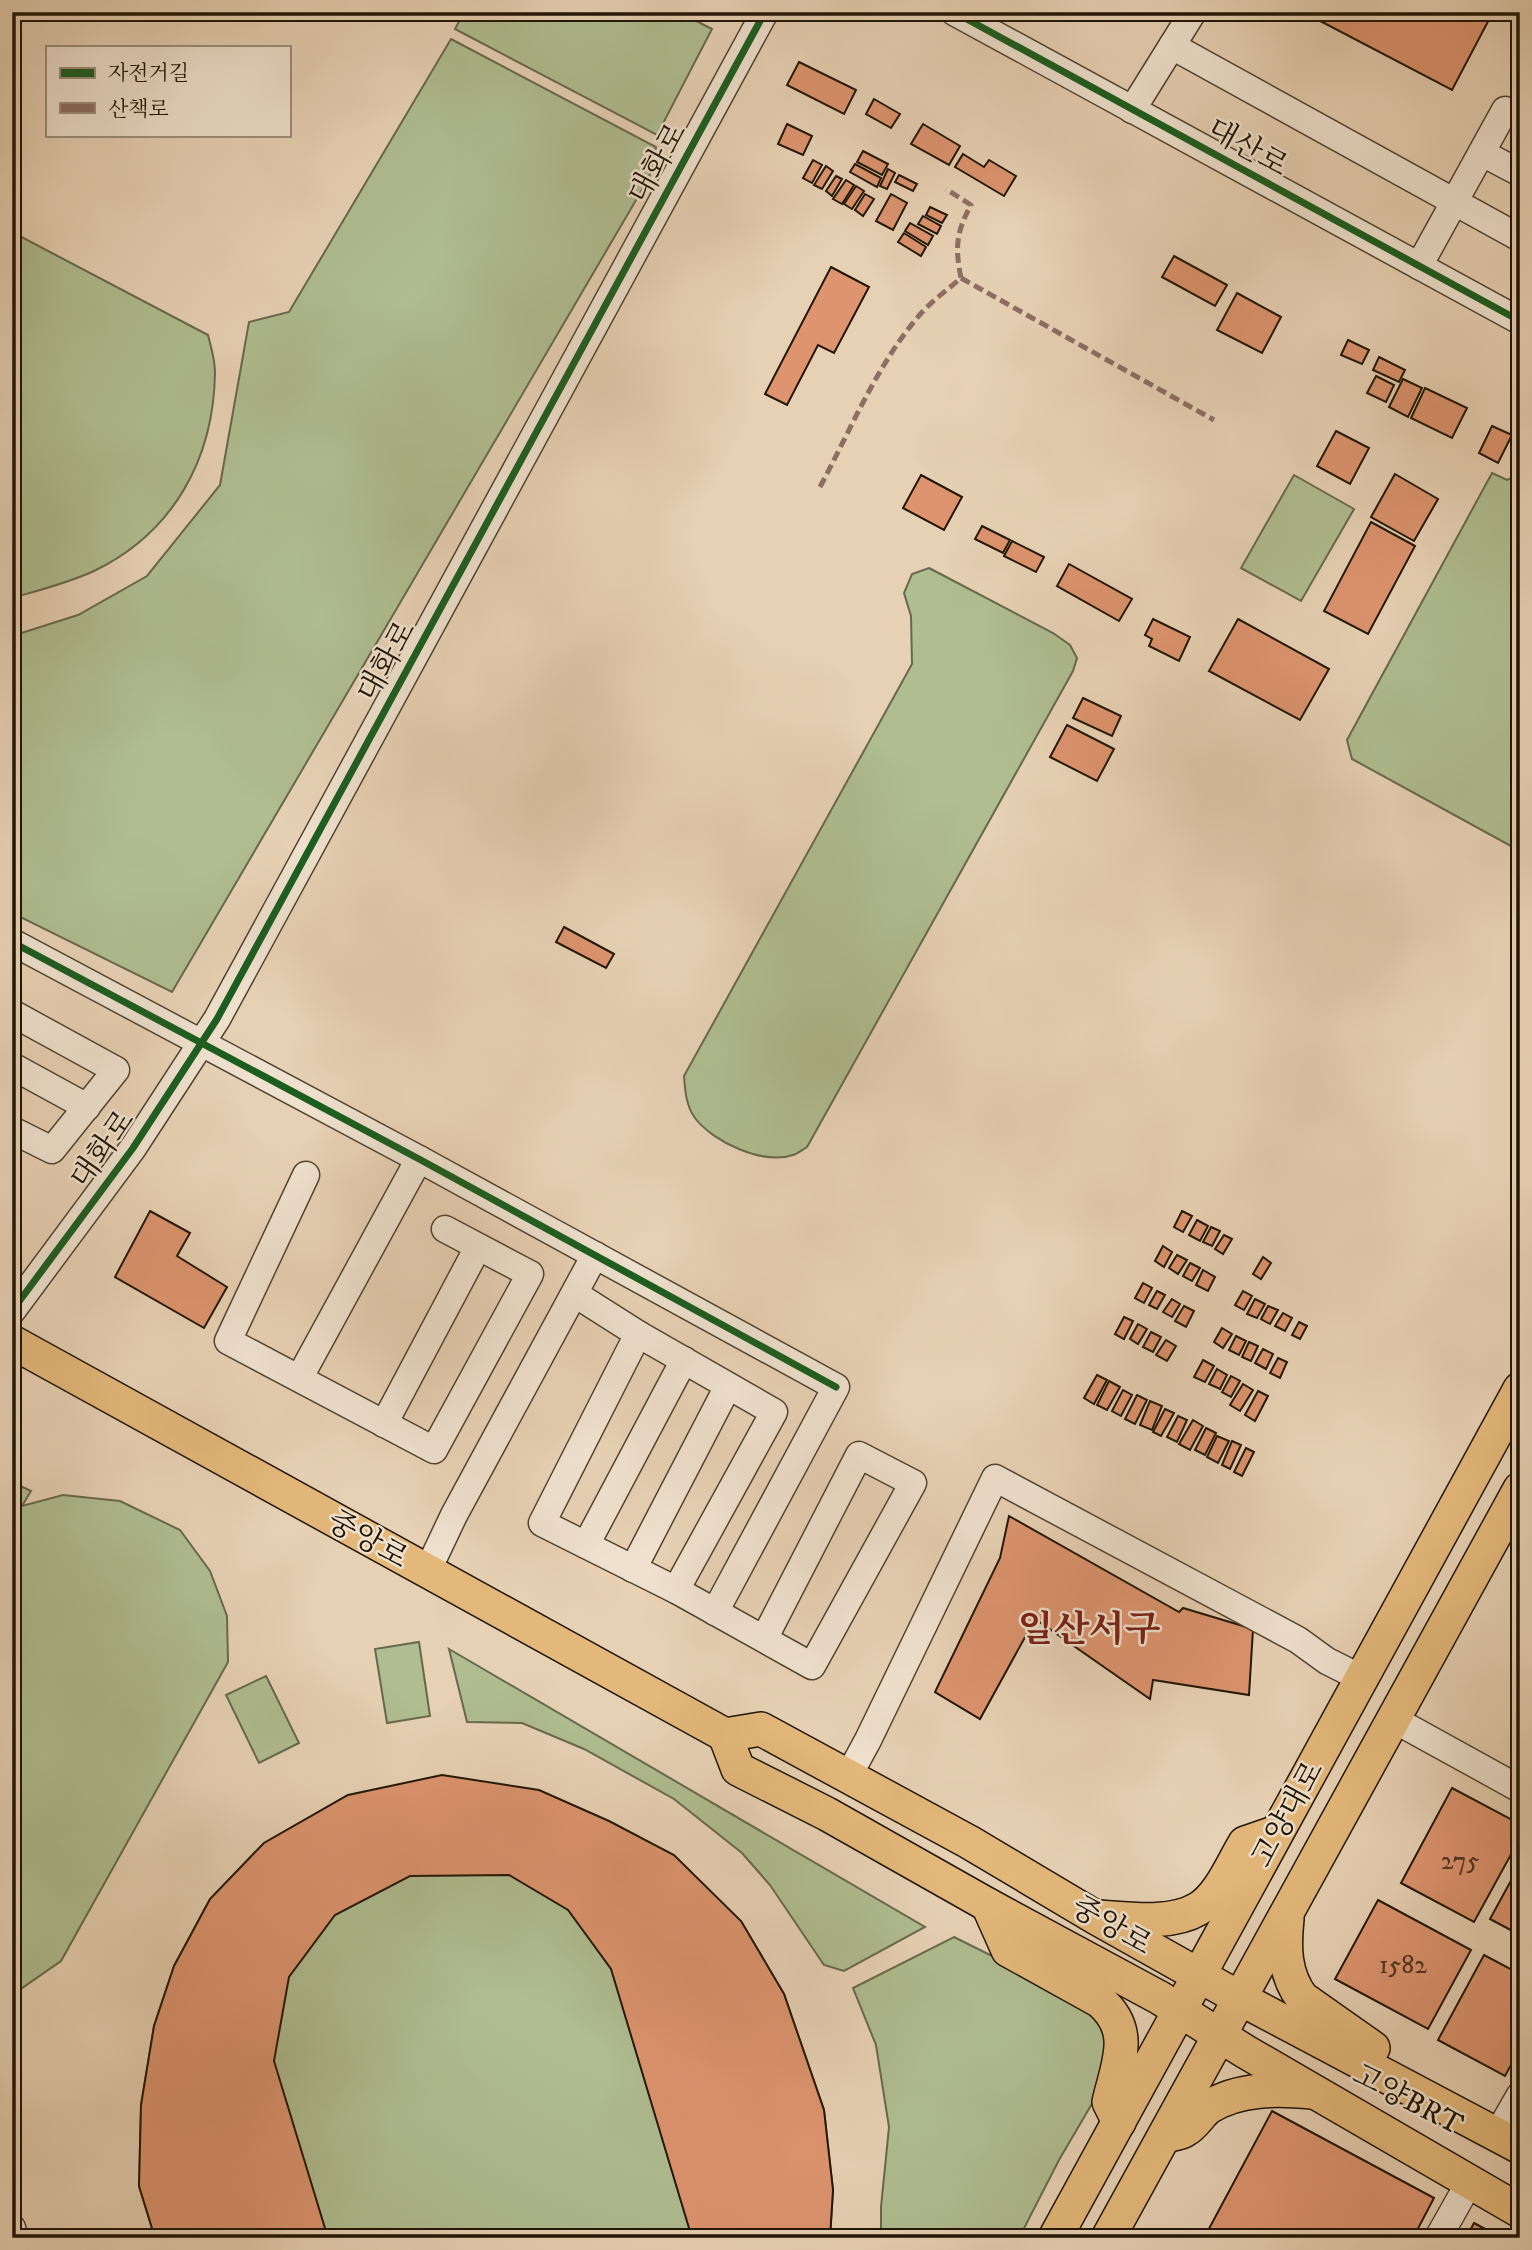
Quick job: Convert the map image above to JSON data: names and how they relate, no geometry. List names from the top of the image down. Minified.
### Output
{"streets":{"main road":["중앙로","고양대로"],"street":["대산로","대화로","고양BRT"]},"crossings":[["중앙로","고양대로"],["중앙로","고양BRT"]],"districts":["일산서구"],"house_numbers":["275","1582"],"legend":["자전거길","산책로"]}
